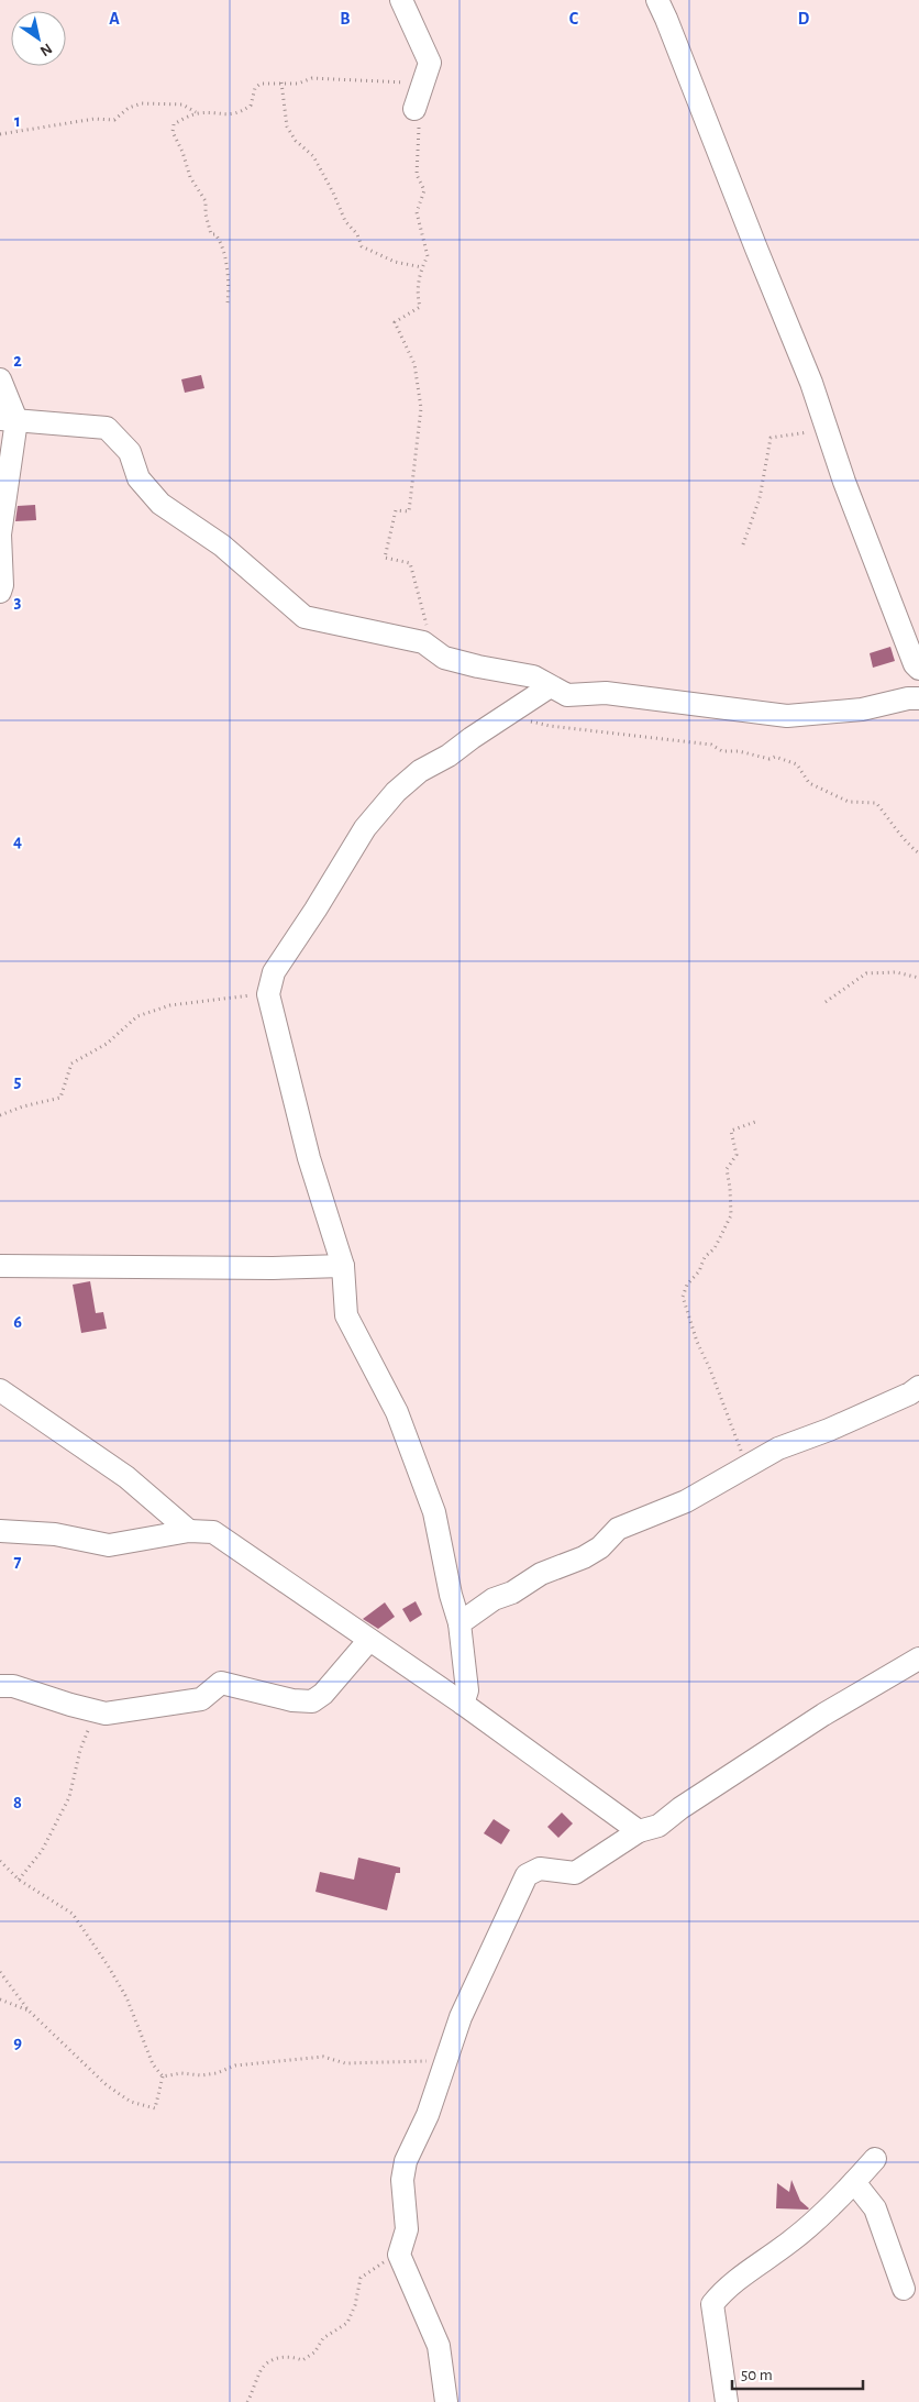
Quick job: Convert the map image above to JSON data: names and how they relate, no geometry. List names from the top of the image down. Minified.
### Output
{"scale_bar":"50 m","north":"bottom right","grid":{"columns":["A","B","C","D"],"rows":["1","2","3","4","5","6","7","8","9"]}}
